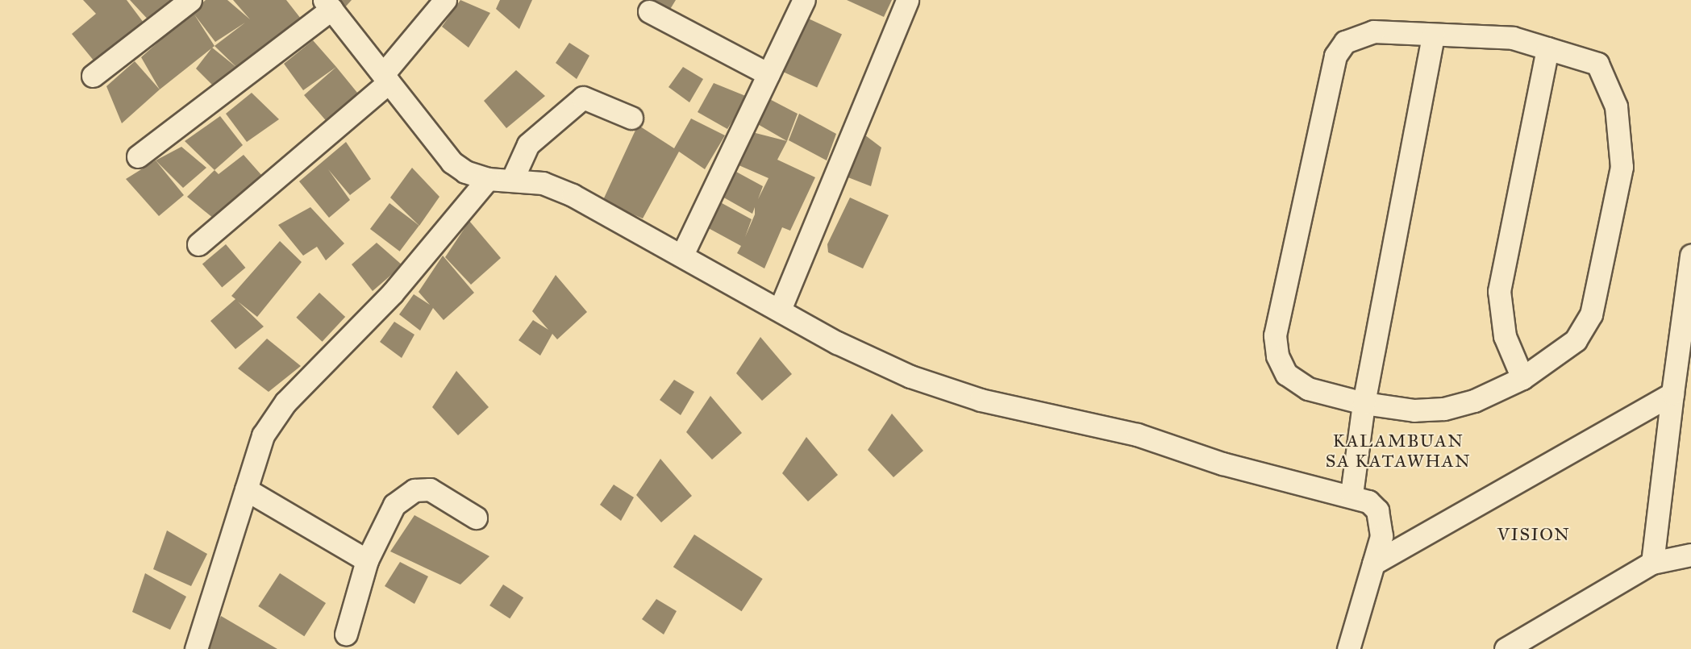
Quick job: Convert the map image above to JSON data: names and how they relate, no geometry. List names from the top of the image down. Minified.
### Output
{"districts":["KALAMBUAN SA KATAWHAN","VISION"]}
